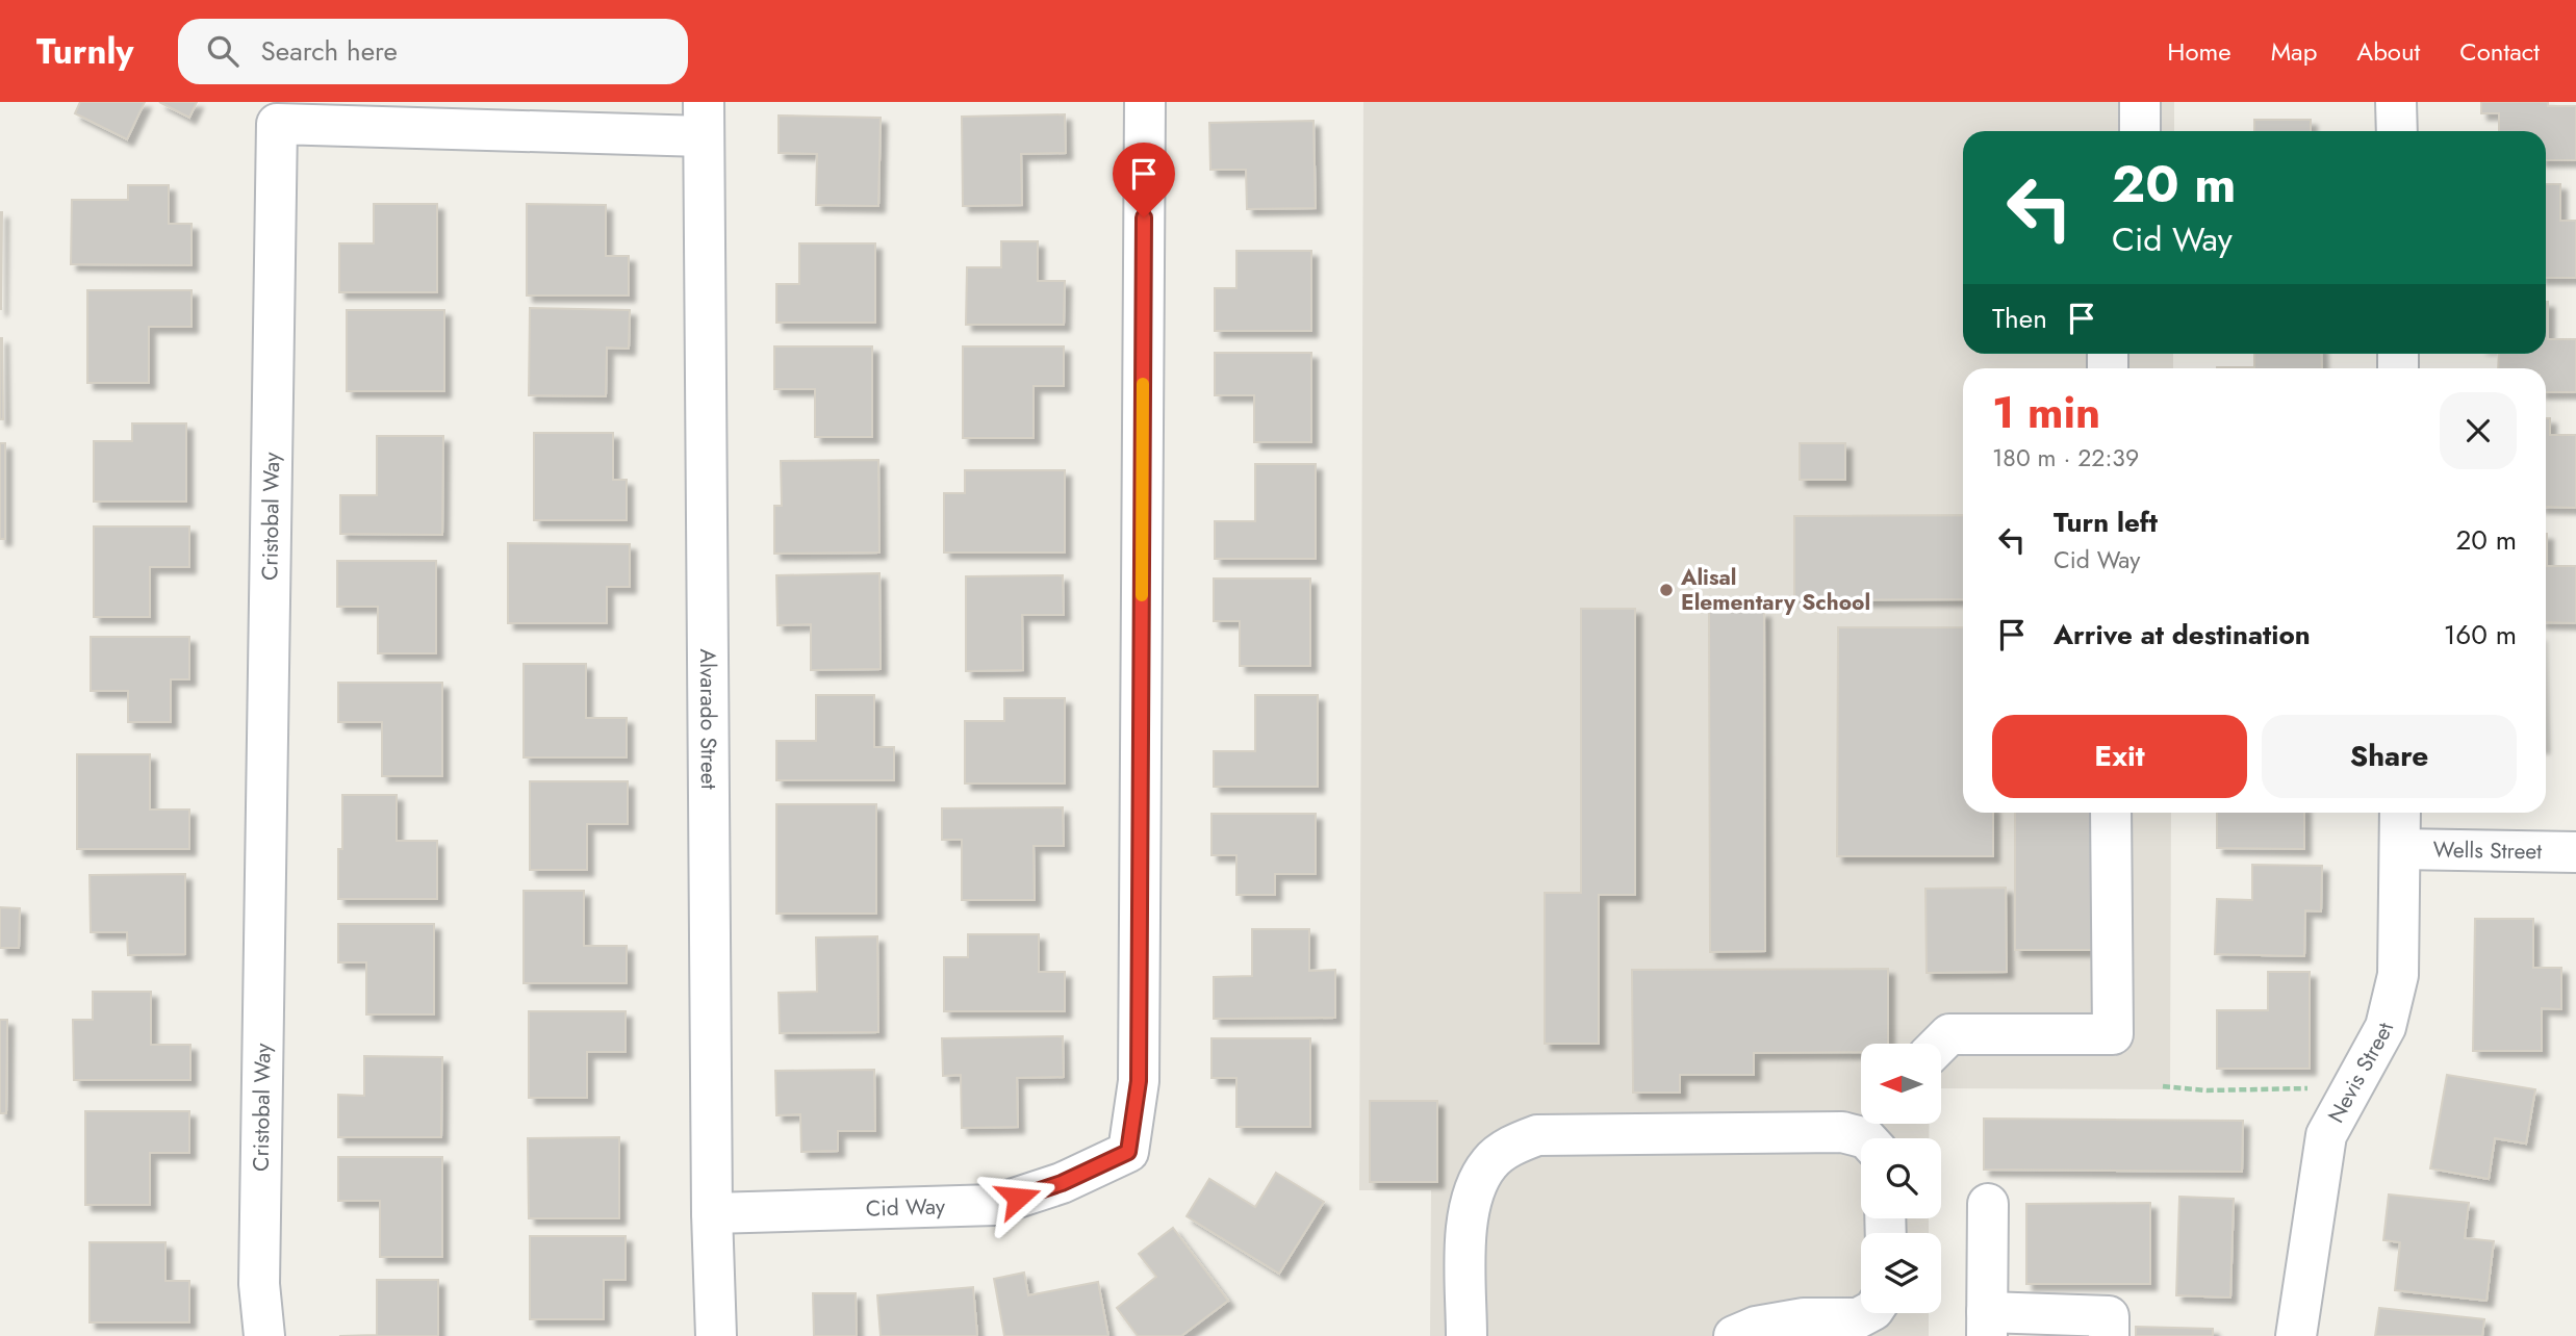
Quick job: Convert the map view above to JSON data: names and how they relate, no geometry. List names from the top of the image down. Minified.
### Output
{"streets":{"street":["Cristobal Way","Alvarado Street","Wells Street","Nevis Street","Cid Way"]},"crossings":[["Cristobal Way","Alvarado Street"],["Alvarado Street","Cid Way"],["Wells Street","Nevis Street"]],"places":["Alisal Elementary School"],"north":"left","page":{"header":"Turnly","search":"Search here","nav":["Home","Map","About","Contact"],"turn":["20 m","Cid Way"],"then":"Then","heading":["1 min","180 m · 22:39"],"list":[{"name":"Turn left","note":"Cid Way","value":"20 m"},{"name":"Arrive at destination","value":"160 m"}],"buttons":["Exit","Share"]}}
